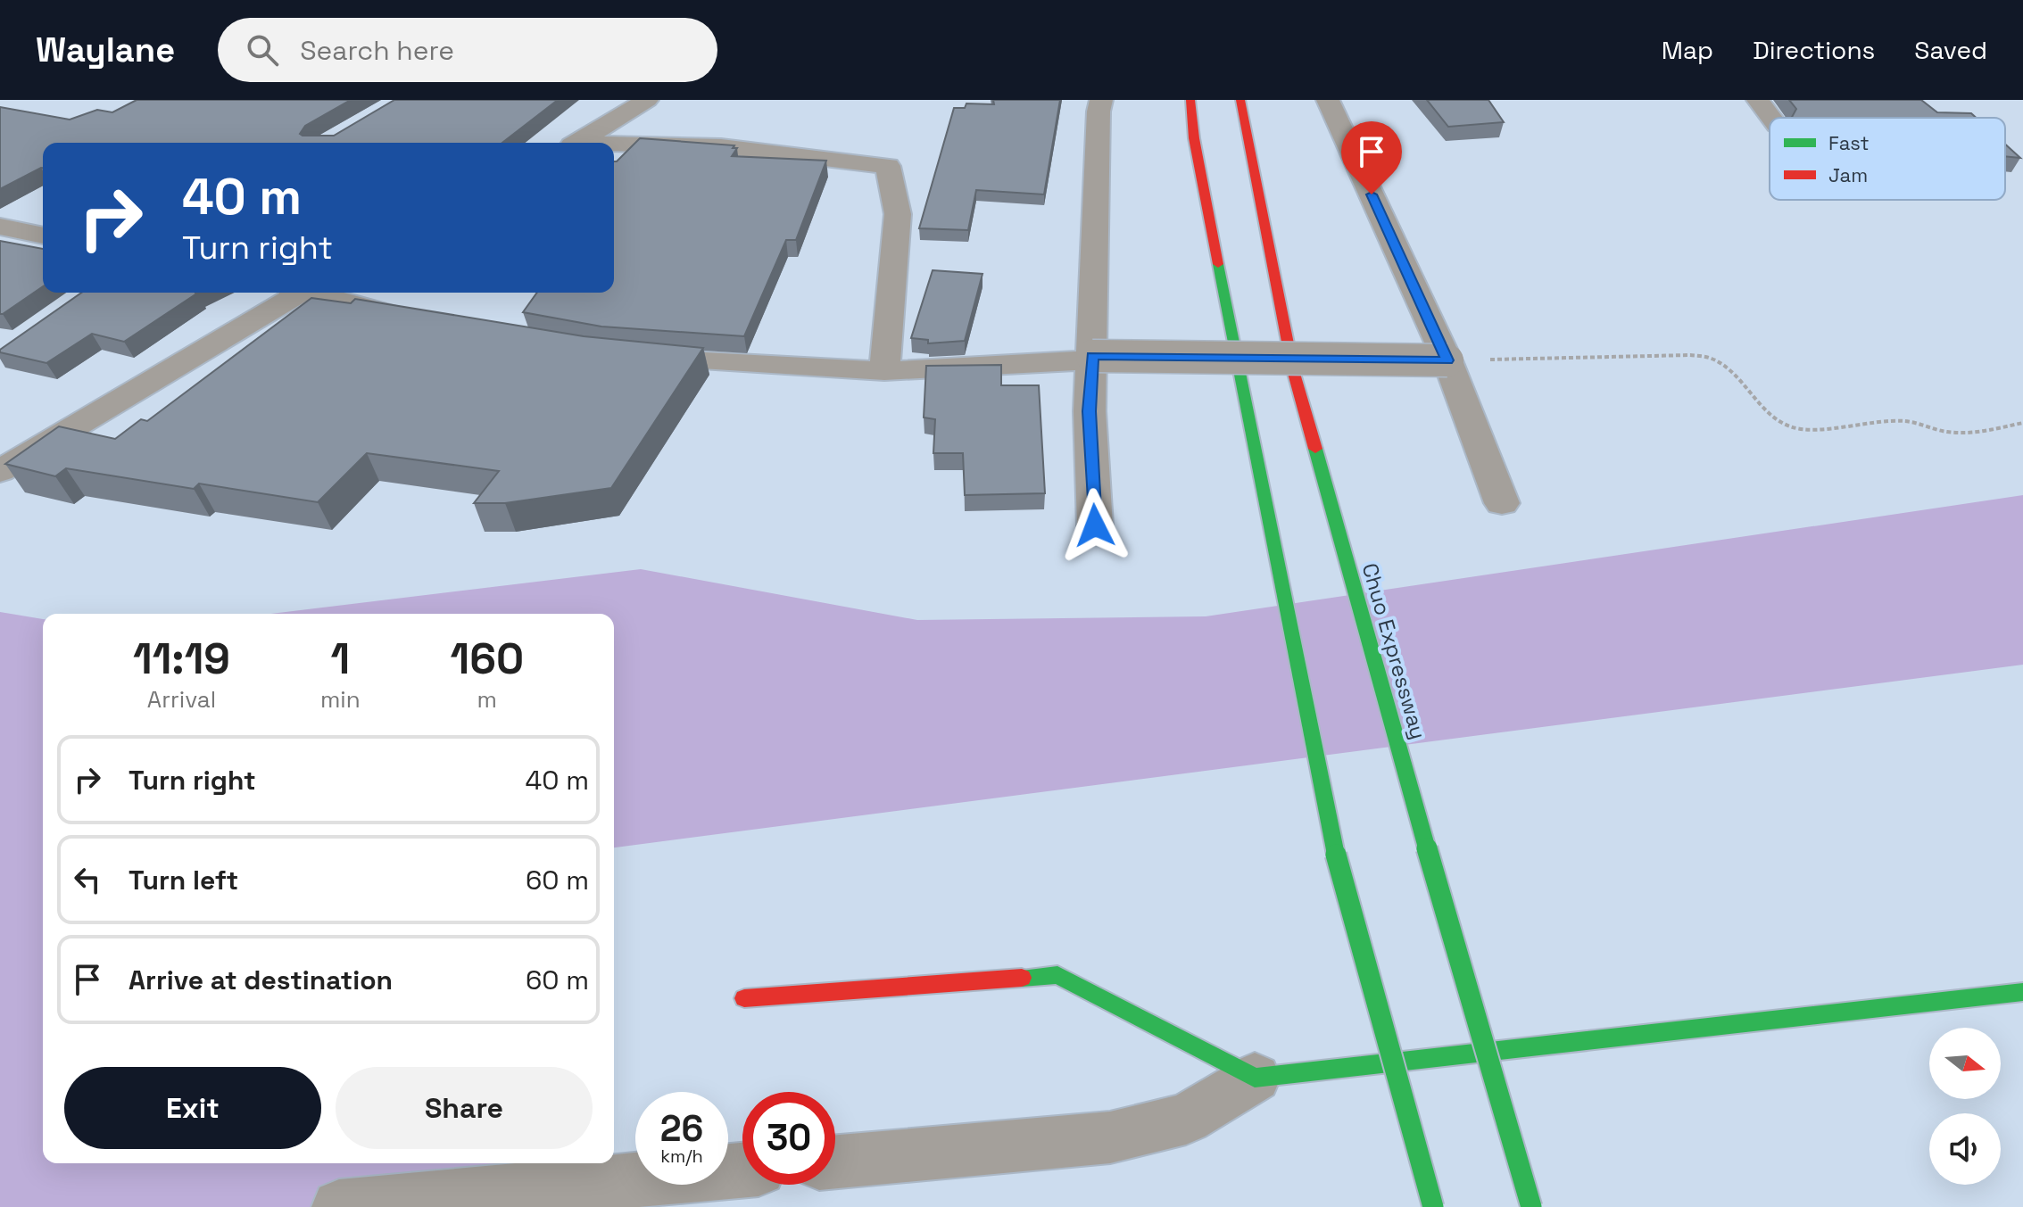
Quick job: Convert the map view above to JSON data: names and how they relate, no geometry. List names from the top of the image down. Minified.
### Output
{"streets":{"main road":["Chuo Expressway"]},"legend":["Fast","Jam"],"north":"right","page":{"header":"Waylane","search":"Search here","nav":["Map","Directions","Saved"],"turn":["40 m","Turn right"],"eta":["11:19","Arrival","1","min","160","m"],"list":[{"name":"Turn right","value":"40 m"},{"name":"Turn left","value":"60 m"},{"name":"Arrive at destination","value":"60 m"}],"buttons":["Exit","Share"],"speed":"26 km/h","limit":"30"}}
